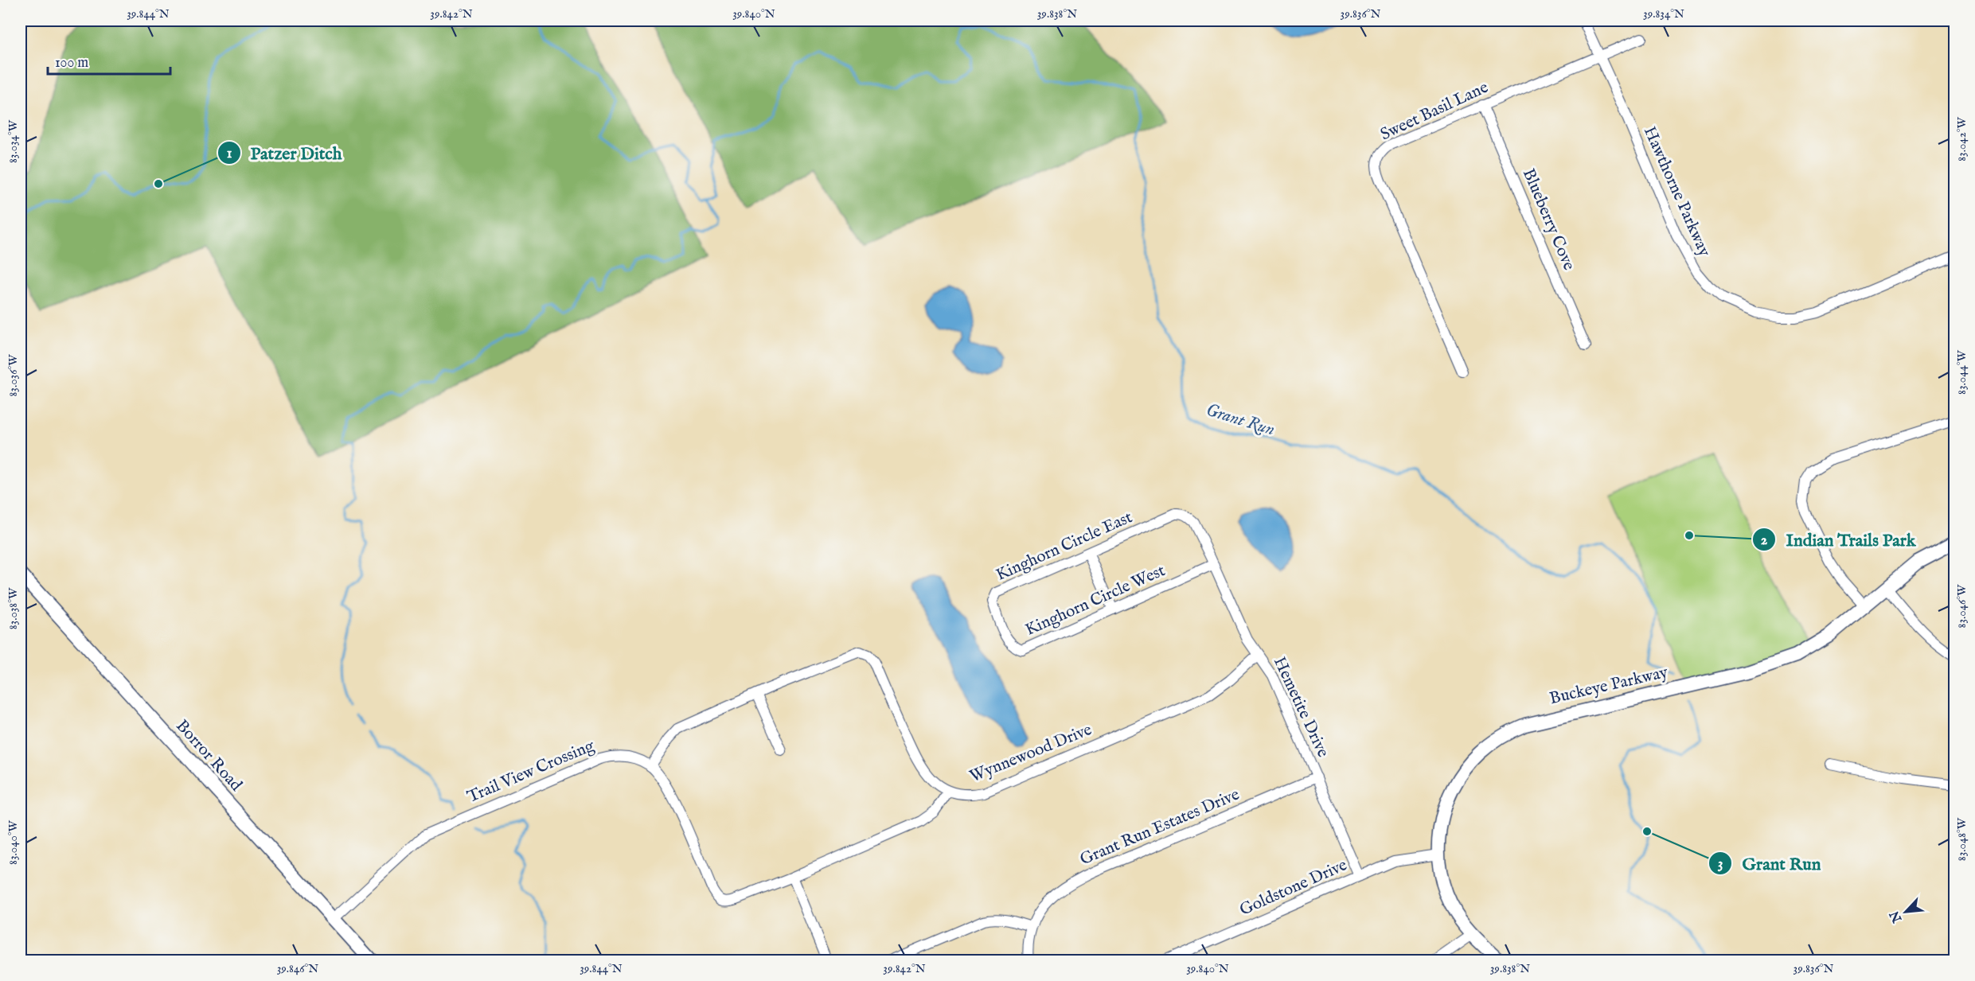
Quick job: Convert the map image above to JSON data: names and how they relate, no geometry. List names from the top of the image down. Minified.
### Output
{"streets":{"street":["Sweet Basil Lane","Hawthorne Parkway","Blueberry Cove","Kinghorn Circle East","Kinghorn Circle West","Buckeye Parkway","Hemetite Drive","Wynnewood Drive","Borror Road","Trail View Crossing","Grant Run Estates Drive","Goldstone Drive"]},"crossings":[["Sweet Basil Lane","Hawthorne Parkway"],["Sweet Basil Lane","Blueberry Cove"],["Kinghorn Circle East","Kinghorn Circle West"],["Kinghorn Circle East","Hemetite Drive"],["Kinghorn Circle West","Hemetite Drive"],["Buckeye Parkway","Goldstone Drive"],["Hemetite Drive","Wynnewood Drive"],["Hemetite Drive","Grant Run Estates Drive"],["Hemetite Drive","Goldstone Drive"],["Wynnewood Drive","Trail View Crossing"],["Borror Road","Trail View Crossing"]],"water":["Grant Run"],"places":["Patzer Ditch","Indian Trails Park","Grant Run"],"scale_bar":"100 m","north":"bottom left","coordinates":["39.844°N","39.842°N","39.840°N","39.838°N","39.836°N","39.834°N","83.042°W","83.034°W","83.044°W","83.036°W","83.046°W","83.038°W","83.048°W","83.040°W","39.846°N"]}
